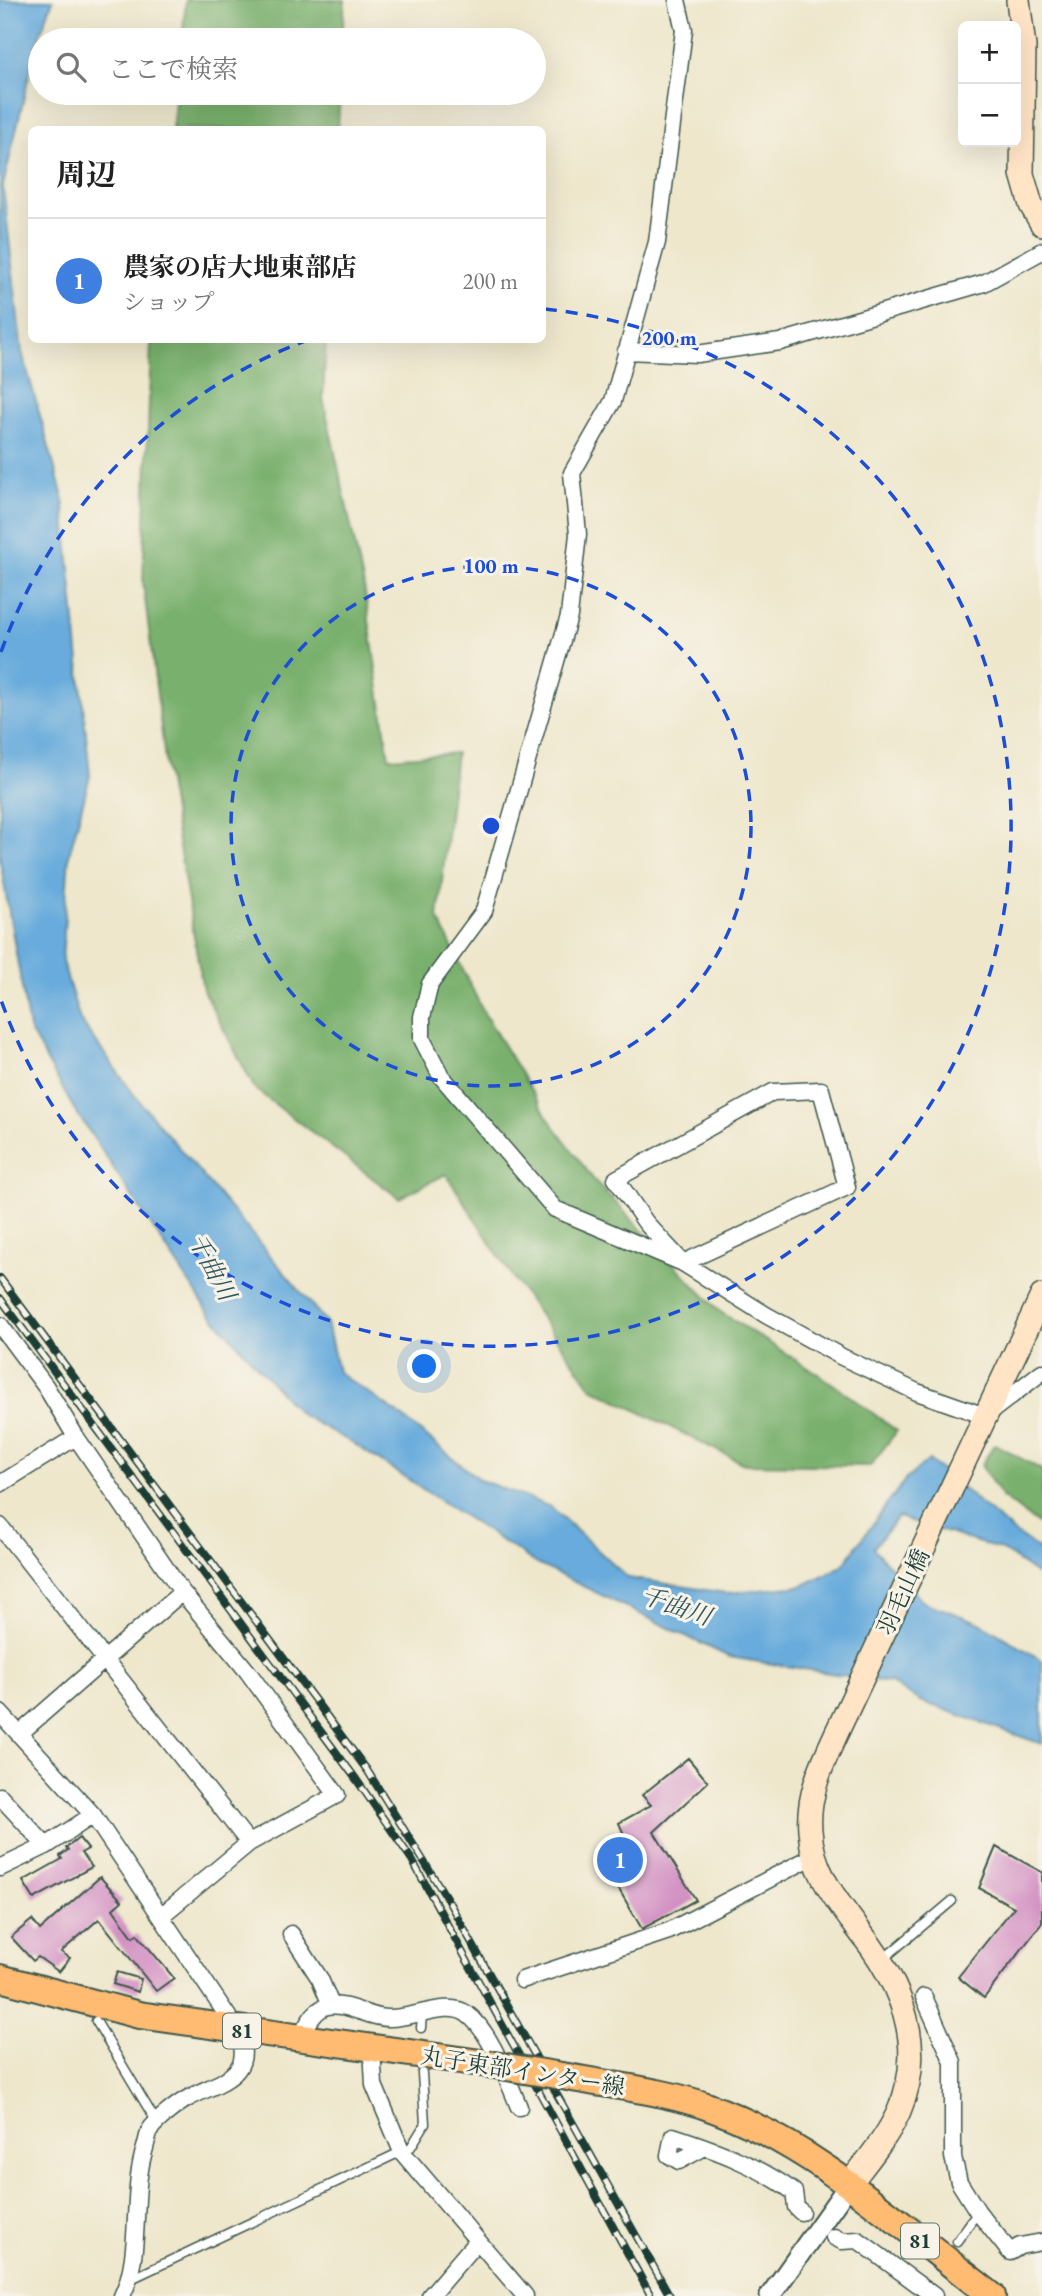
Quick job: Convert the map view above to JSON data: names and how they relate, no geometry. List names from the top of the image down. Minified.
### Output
{"streets":{"main road":["羽毛山橋","81","丸子東部インター線"]},"crossings":[["羽毛山橋","丸子東部インター線"]],"water":["千曲川"],"page":{"map_buttons":["+","−"],"search":"ここで検索","heading":"周辺","list":[{"mark":"1","name":"農家の店大地東部店","note":"ショップ","value":"200 m"}],"pins":"1"},"rings":["200 m","100 m"]}
